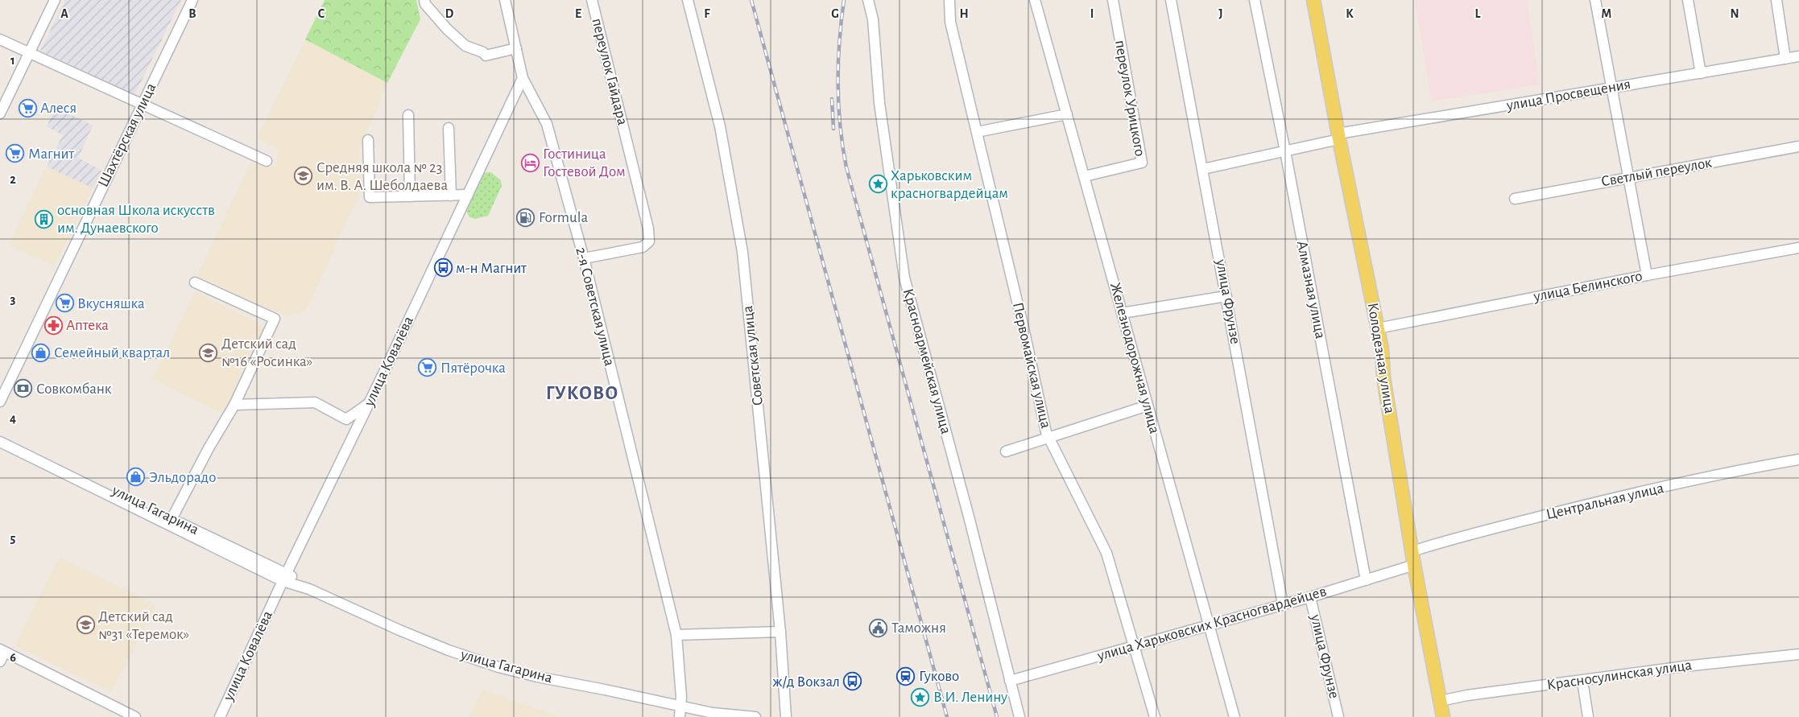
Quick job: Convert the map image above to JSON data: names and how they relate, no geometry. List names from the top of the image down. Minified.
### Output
{"streets":{"main road":["Колодезная улица"],"street":["переулок Гайдара","улица Просвещения","переулок Урицкого","Шахтёрская улица","Светлый переулок","улица Белинского","Алмазная улица","улица Фрунзе","2-я Советская улица","Советская улица","Железнодорожная улица","улица Ковалёва","Красноармейская улица","Первомайская улица","Центральная улица","улица Гагарина","улица Харьковских Красногвардейцев","Красносулинская улица"]},"crossings":[["переулок Гайдара","2-я Советская улица"],["улица Просвещения","Алмазная улица"],["улица Просвещения","улица Фрунзе"],["улица Просвещения","Колодезная улица"],["переулок Урицкого","Железнодорожная улица"],["улица Белинского","Колодезная улица"],["Алмазная улица","улица Харьковских Красногвардейцев"],["улица Фрунзе","улица Харьковских Красногвардейцев"],["2-я Советская улица","улица Ковалёва"],["2-я Советская улица","улица Гагарина"],["Железнодорожная улица","улица Харьковских Красногвардейцев"],["Колодезная улица","Центральная улица"],["Колодезная улица","улица Харьковских Красногвардейцев"],["Колодезная улица","Красносулинская улица"],["улица Ковалёва","улица Гагарина"],["Красноармейская улица","улица Харьковских Красногвардейцев"],["Первомайская улица","улица Харьковских Красногвардейцев"]],"districts":["ГУКОВО"],"places":{"supermarket":["Алеся","Магнит","Вкусняшка","Пятёрочка"],"hotel":["Гостиница Гостевой Дом"],"school or university":["Средняя школа № 23 им. В. А. Шеболдаева","Детский сад №16 «Росинка»","Детский сад №31 «Теремок»"],"place":["Харьковским красногвардейцам","В.И. Ленину"],"fuel station":["Formula"],"building":["основная Школа искусств им. Дунаевского"],"bus stop":["м-н Магнит","ж/д Вокзал"],"pharmacy":["Аптека"],"shop":["Семейный квартал","Эльдорадо"],"bank":["Совкомбанк"],"public building":["Таможня"],"station":["Гуково"]},"grid":{"columns":["A","B","C","D","E","F","G","H","I","J","K","L","M","N"],"rows":["1","2","3","4","5","6"]}}
